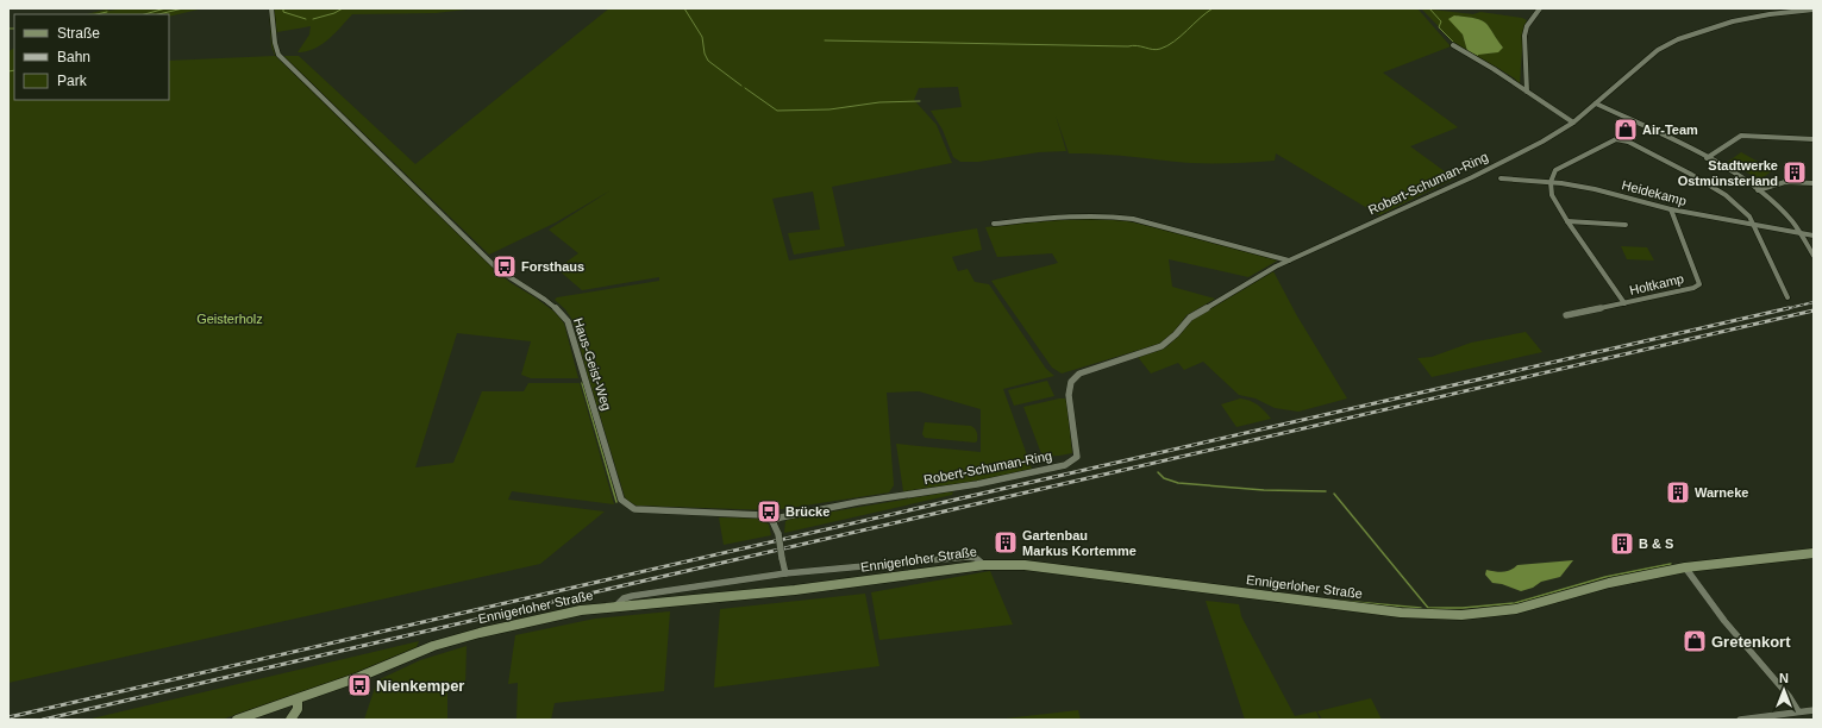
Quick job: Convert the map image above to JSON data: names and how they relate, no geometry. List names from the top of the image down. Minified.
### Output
{"streets":{"main road":["Ennigerloher Straße"],"street":["Robert-Schuman-Ring","Heidekamp","Holtkamp","Haus-Geist-Weg"]},"crossings":[["Robert-Schuman-Ring","Haus-Geist-Weg"],["Heidekamp","Holtkamp"]],"parks":["Geisterholz"],"places":{"shop":["Air-Team","Gretenkort"],"building":["Stadtwerke Ostmünsterland","Warneke","Gartenbau Markus Kortemme","B & S"],"bus stop":["Forsthaus","Brücke","Nienkemper"]},"legend":["Straße","Bahn","Park"],"north":"top"}
